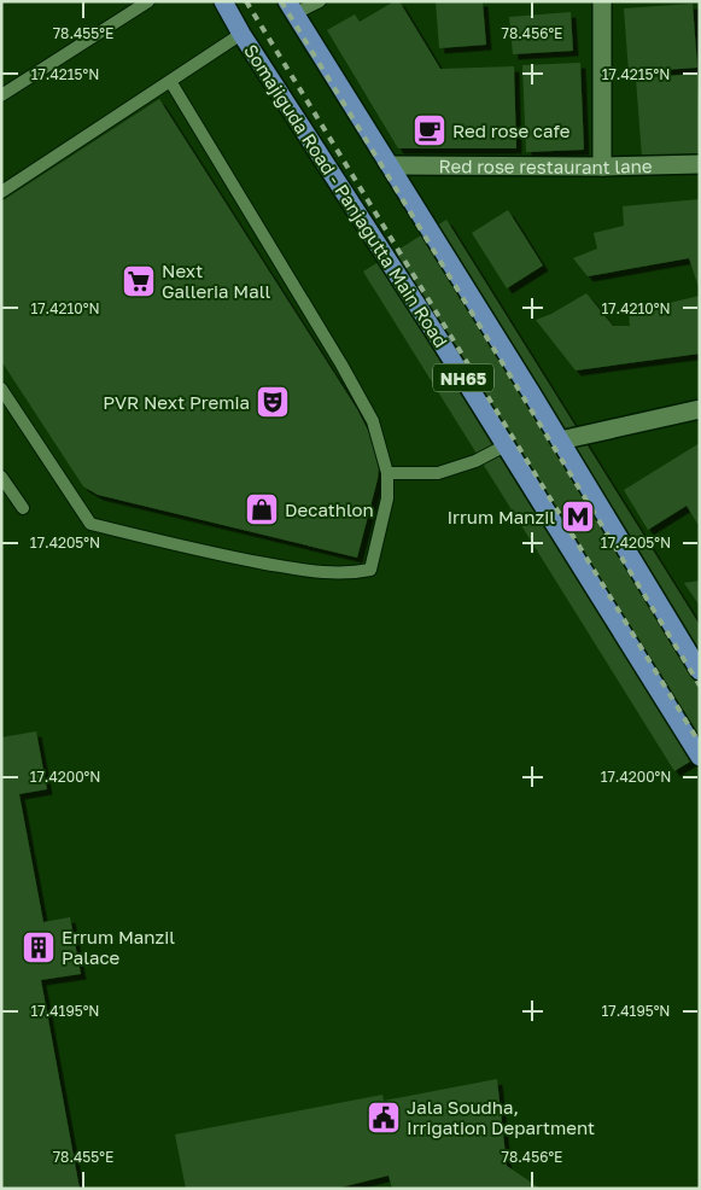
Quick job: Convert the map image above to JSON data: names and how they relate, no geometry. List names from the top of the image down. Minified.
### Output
{"streets":{"highway":["Somajiguda Road - Panjagutta Main Road","NH65"],"street":["Red rose restaurant lane"]},"crossings":[["Red rose restaurant lane","NH65"]],"places":{"cafe":["Red rose cafe"],"supermarket":["Next Galleria Mall"],"theatre":["PVR Next Premia"],"shop":["Decathlon"],"metro station":["Irrum Manzil"],"building":["Errum Manzil Palace"],"public building":["Jala Soudha, Irrigation Department"]},"coordinates":["78.455°E","78.456°E","17.4215°N","17.4210°N","17.4205°N","17.4200°N","17.4195°N"]}
